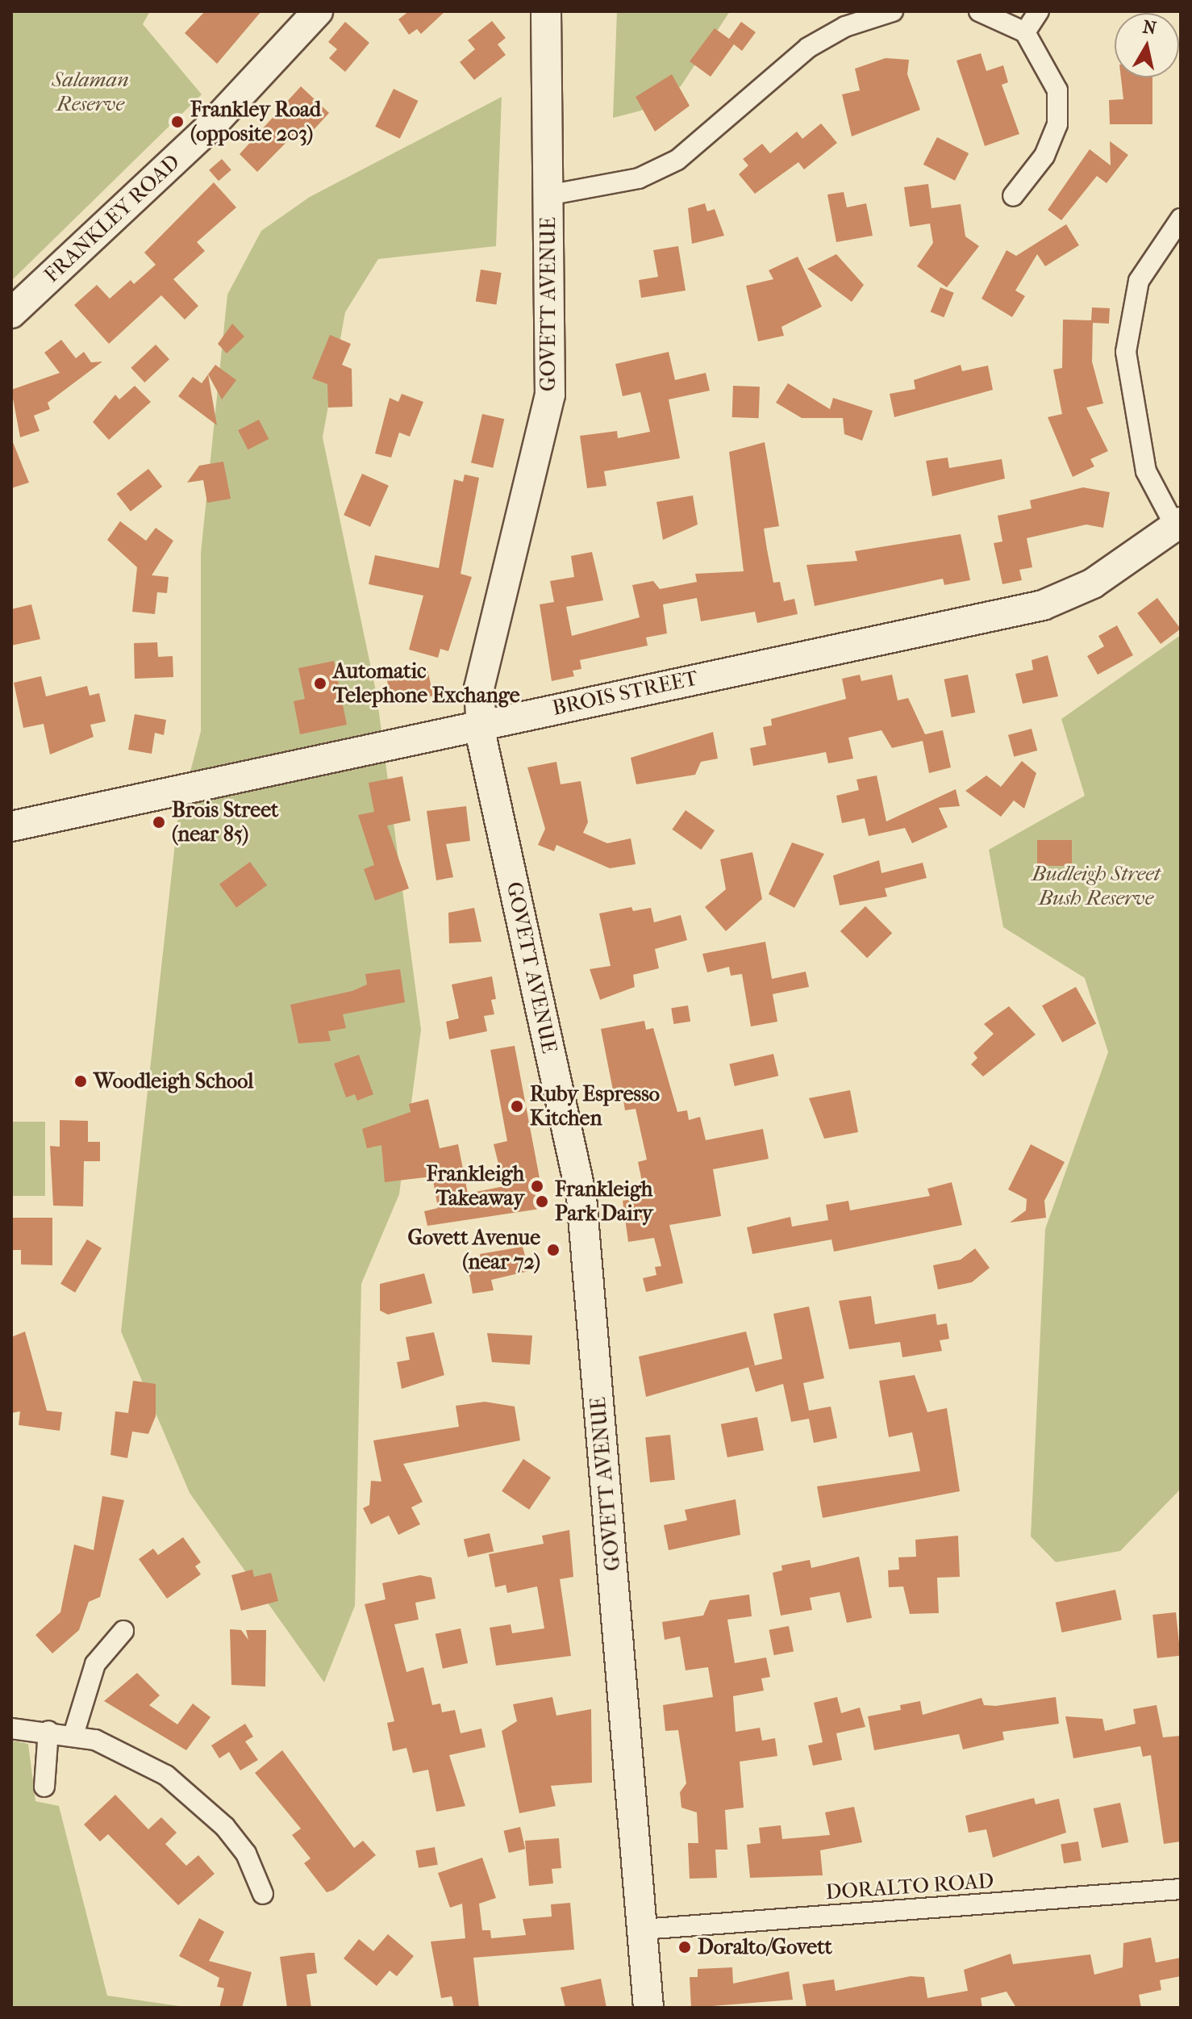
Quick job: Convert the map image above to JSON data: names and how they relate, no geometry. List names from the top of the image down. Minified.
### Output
{"streets":{"street":["FRANKLEY ROAD","GOVETT AVENUE","BROIS STREET","DORALTO ROAD"]},"crossings":[["GOVETT AVENUE","BROIS STREET"],["GOVETT AVENUE","DORALTO ROAD"]],"parks":["Salaman Reserve","Budleigh Street Bush Reserve"],"places":["Frankley Road (opposite 203)","Automatic Telephone Exchange","Brois Street (near 85)","Woodleigh School","Ruby Espresso Kitchen","Frankleigh Takeaway","Frankleigh Park Dairy","Govett Avenue (near 72)","Doralto/Govett"],"north":"top"}
